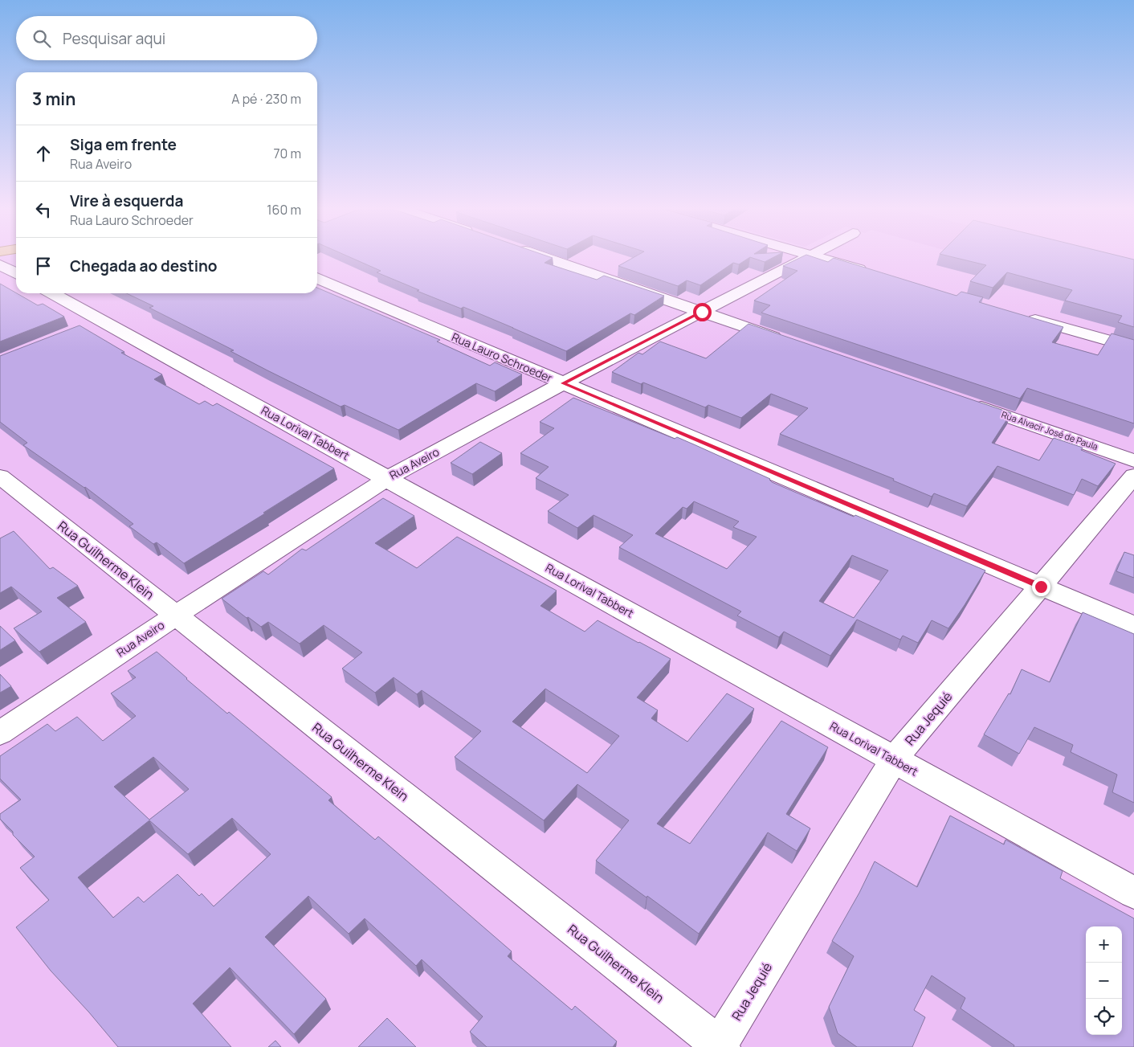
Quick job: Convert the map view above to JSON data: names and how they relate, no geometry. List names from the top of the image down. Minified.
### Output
{"streets":{"street":["Rua Lauro Schroeder","Rua Alvacir José de Paula","Rua Lorival Tabbert","Rua Aveiro","Rua Guilherme Klein","Rua Jequié"]},"crossings":[["Rua Lauro Schroeder","Rua Aveiro"],["Rua Lauro Schroeder","Rua Jequié"],["Rua Lorival Tabbert","Rua Aveiro"],["Rua Lorival Tabbert","Rua Jequié"],["Rua Aveiro","Rua Guilherme Klein"],["Rua Guilherme Klein","Rua Jequié"]],"page":{"search":"Pesquisar aqui","heading":["3 min","A pé · 230 m"],"list":[["Siga em frente","Rua Aveiro","70 m"],["Vire à esquerda","Rua Lauro Schroeder","160 m"],"Chegada ao destino"],"map_buttons":["+","−"]}}
